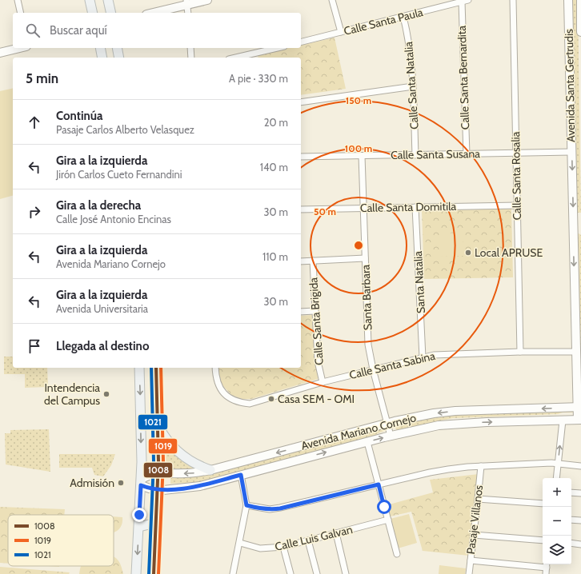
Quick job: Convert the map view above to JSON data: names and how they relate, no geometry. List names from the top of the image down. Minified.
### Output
{"streets":{"main road":["Avenida Santa Gertrudis","Avenida Mariano Cornejo"],"street":["Calle Santa Paula","Calle Santa Bernardita","Calle Santa Natalia","Calle Santa Susana","Calle Santa Rosalia","Calle Santa Domitila","Santa Natalia","Santa Barbara","Calle Santa Brigida","Calle Santa Sabina","Pasaje Villanos","Calle Luis Galvan"]},"crossings":[["Calle Santa Paula","Calle Santa Bernardita"],["Calle Santa Paula","Calle Santa Natalia"],["Calle Santa Bernardita","Calle Santa Susana"],["Calle Santa Natalia","Calle Santa Susana"],["Avenida Santa Gertrudis","Calle Santa Susana"],["Avenida Santa Gertrudis","Calle Santa Sabina"],["Avenida Santa Gertrudis","Avenida Mariano Cornejo"],["Calle Santa Susana","Calle Santa Rosalia"],["Calle Santa Susana","Santa Barbara"],["Calle Santa Rosalia","Calle Santa Domitila"],["Calle Santa Rosalia","Calle Santa Sabina"],["Calle Santa Domitila","Santa Natalia"],["Calle Santa Domitila","Santa Barbara"],["Santa Natalia","Calle Santa Sabina"],["Santa Barbara","Calle Santa Sabina"],["Santa Barbara","Avenida Mariano Cornejo"],["Calle Santa Brigida","Calle Santa Sabina"]],"one_way":["Avenida Santa Gertrudis"],"places":["Local APRUSE","Intendencia del Campus","Casa SEM - OMI","Admisión"],"lines":["transit line 1008","transit line 1019","transit line 1021"],"legend":["1008","1019","1021"],"page":{"search":"Buscar aquí","heading":["5 min","A pie · 330 m"],"list":[["Continúa","Pasaje Carlos Alberto Velasquez","20 m"],["Gira a la izquierda","Jirón Carlos Cueto Fernandini","140 m"],["Gira a la derecha","Calle José Antonio Encinas","30 m"],["Gira a la izquierda","Avenida Mariano Cornejo","110 m"],["Gira a la izquierda","Avenida Universitaria","30 m"],"Llegada al destino"],"map_buttons":["+","−"]},"rings":["150 m","100 m","50 m"]}
